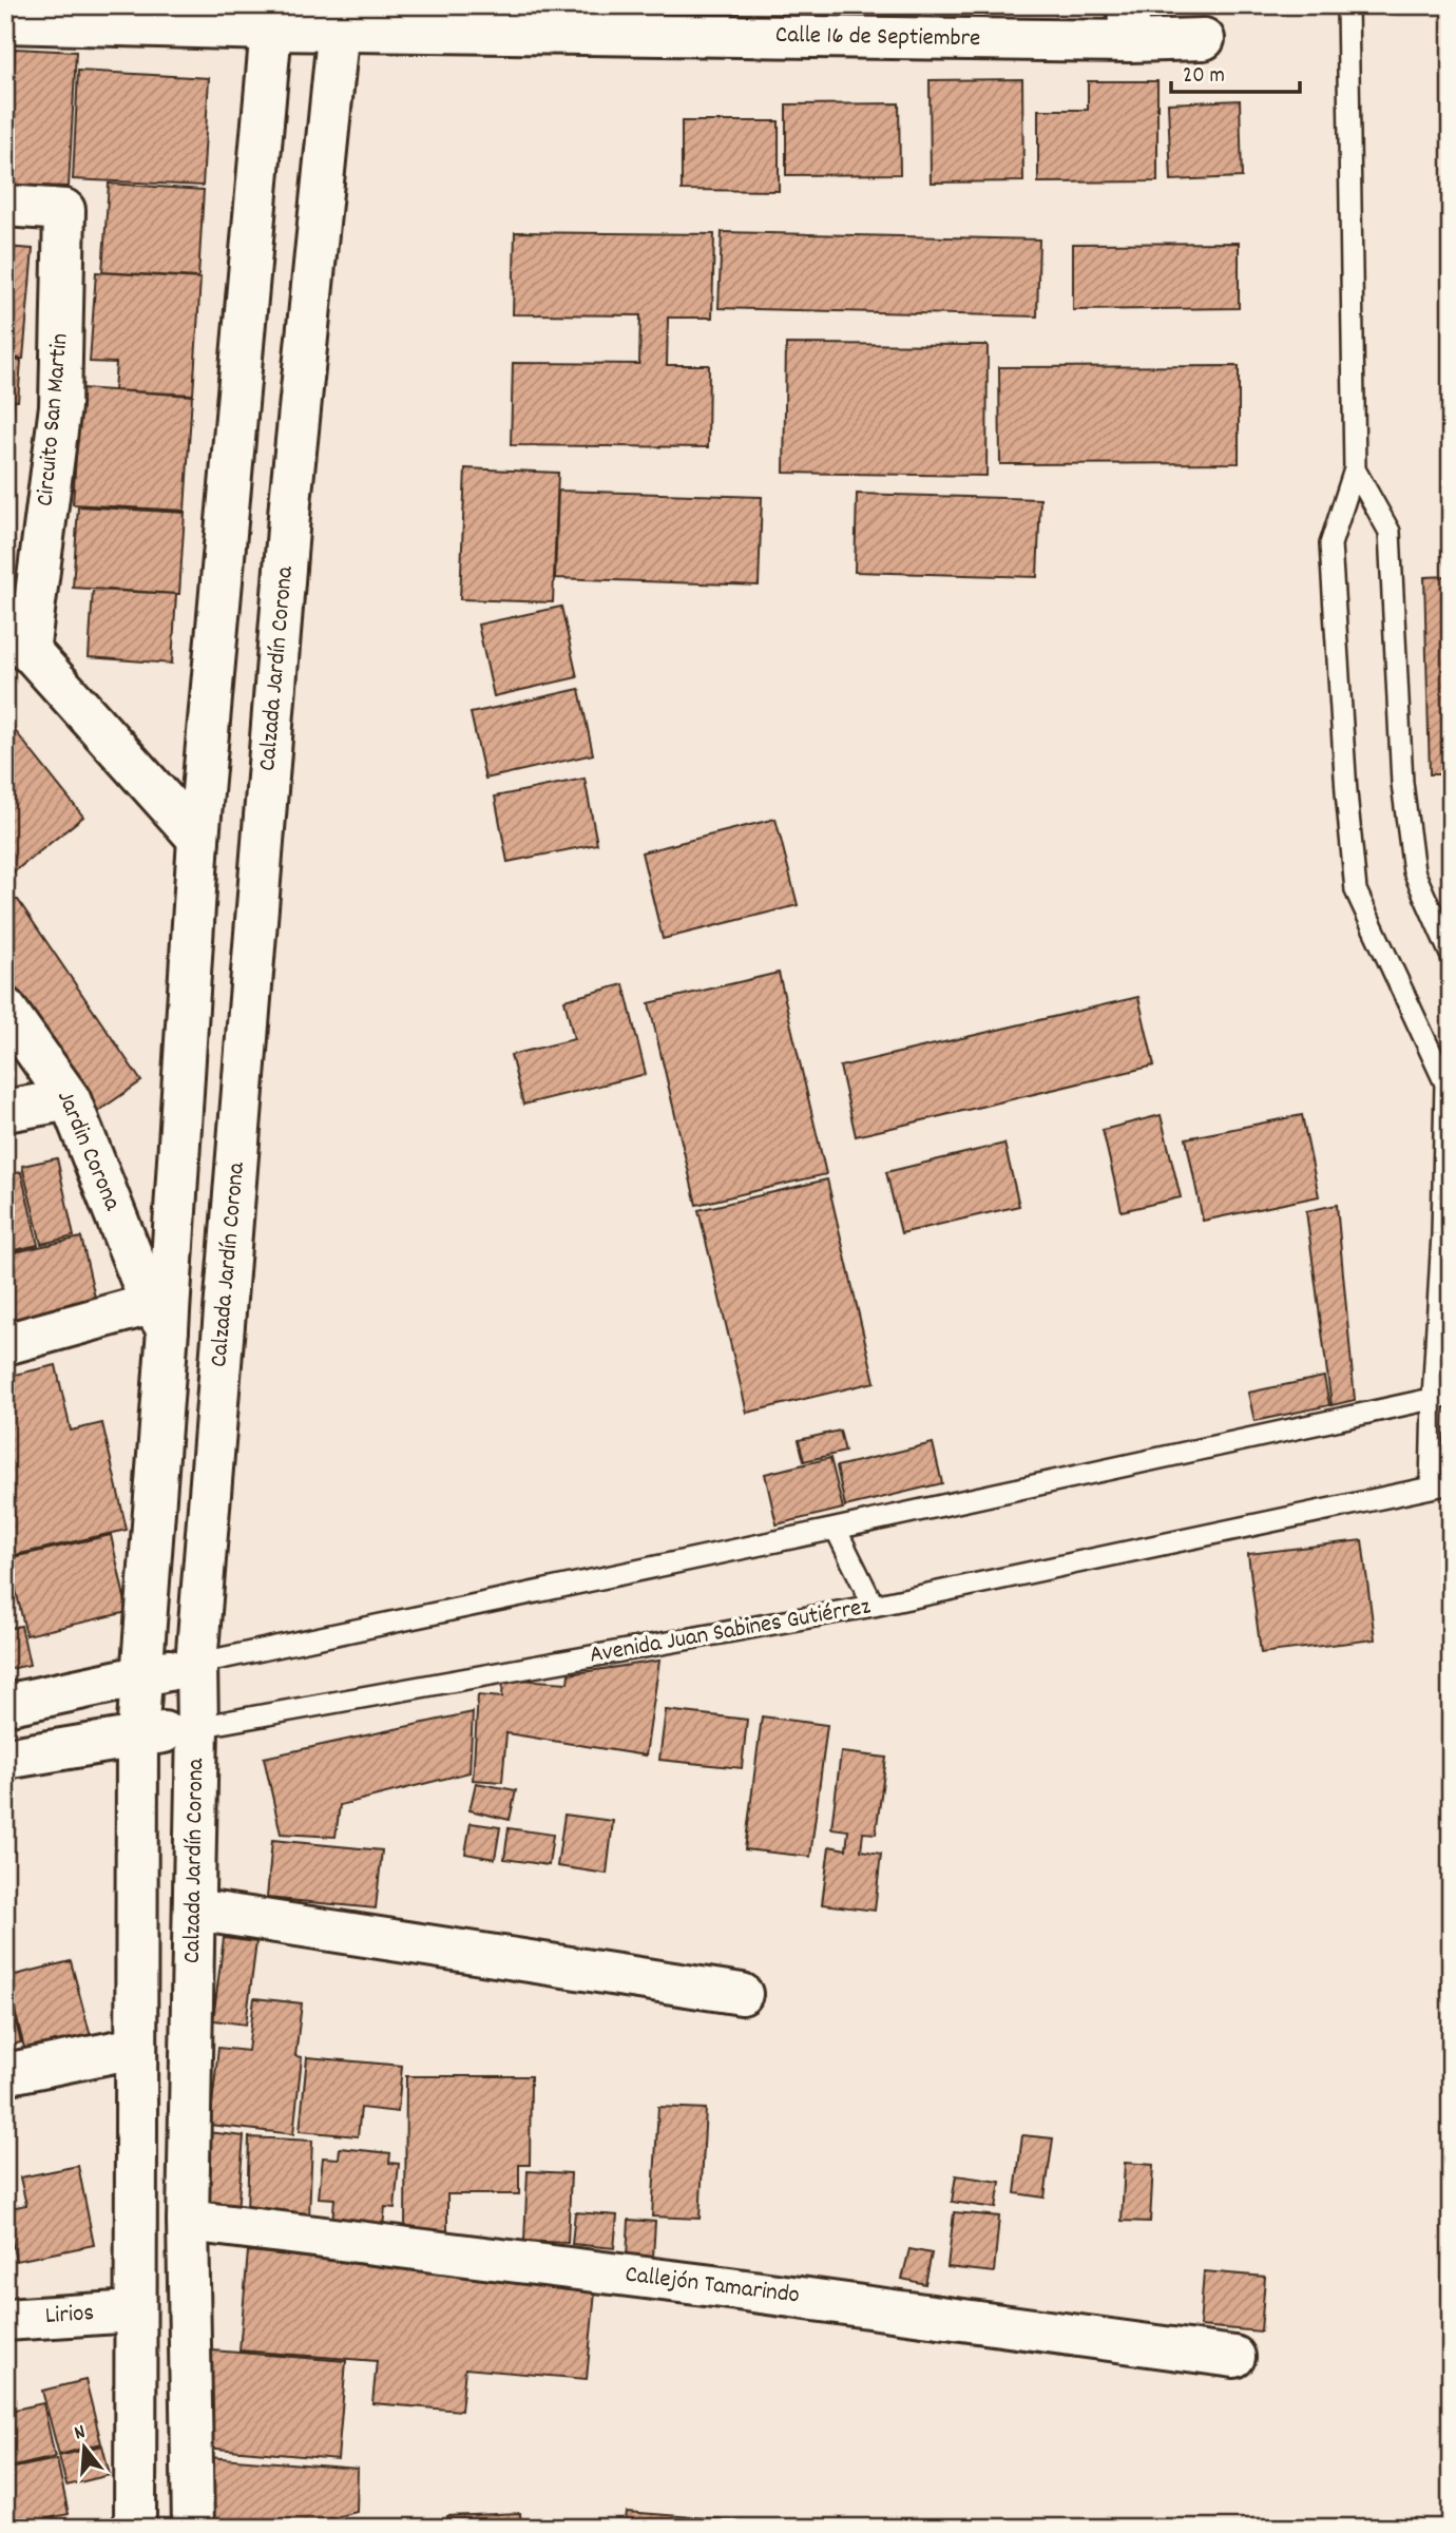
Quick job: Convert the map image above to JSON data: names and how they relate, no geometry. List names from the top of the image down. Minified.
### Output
{"streets":{"main road":["Calle 16 de Septiembre","Circuito San Martin","Calzada Jardín Corona","Jardin Corona","Avenida Juan Sabines Gutiérrez","Callejón Tamarindo","Lirios"]},"crossings":[["Calle 16 de Septiembre","Calzada Jardín Corona"],["Calzada Jardín Corona","Avenida Juan Sabines Gutiérrez"],["Calzada Jardín Corona","Callejón Tamarindo"]],"scale_bar":"20 m","north":"top"}
